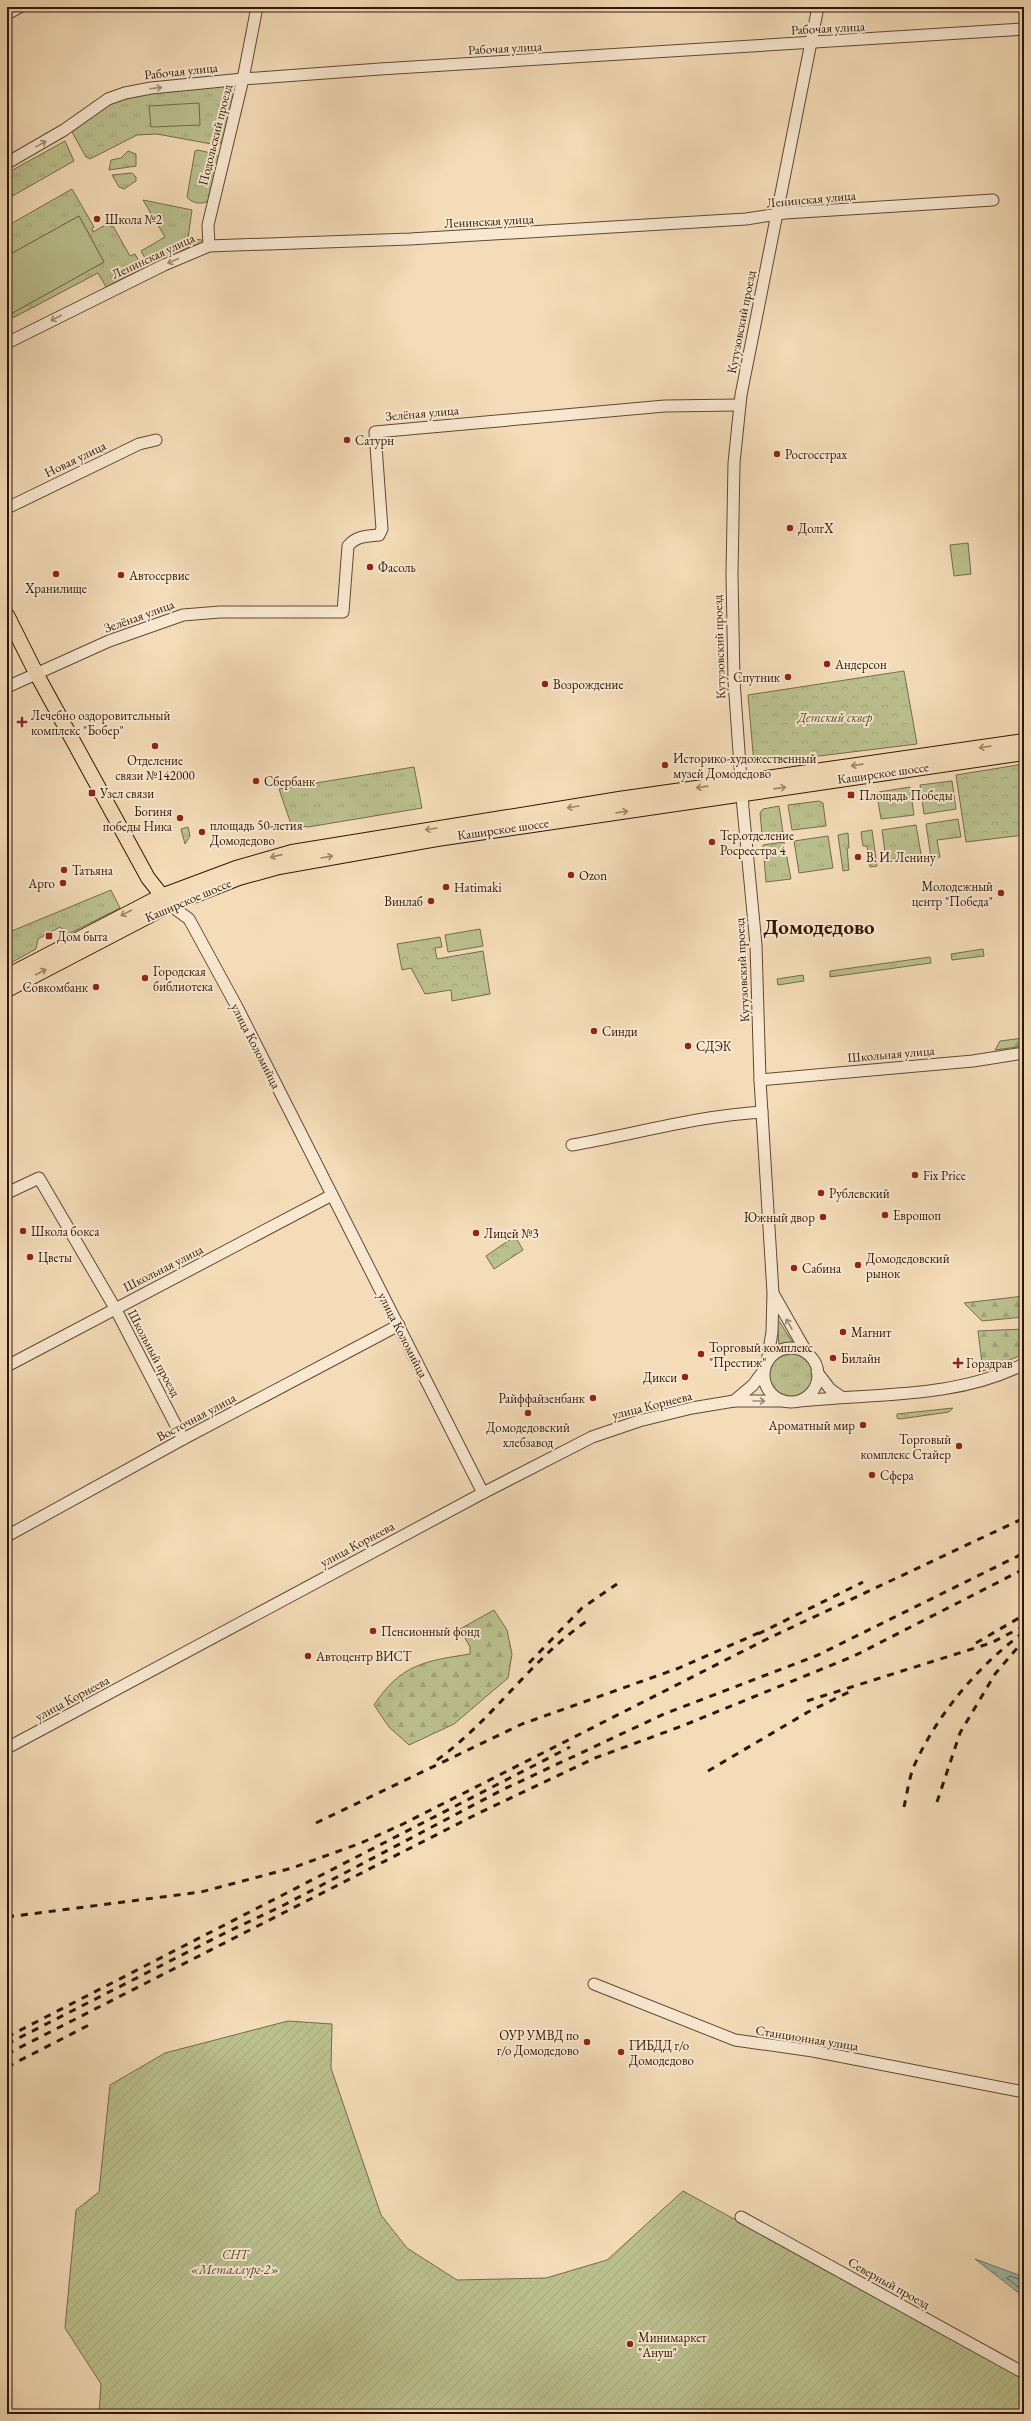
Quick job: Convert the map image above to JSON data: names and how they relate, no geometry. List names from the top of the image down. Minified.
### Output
{"streets":{"main road":["Каширское шоссе","улица Коломийца"],"street":["Рабочая улица","Подольский проезд","Ленинская улица","Кутузовский проезд","Зелёная улица","Новая улица","Школьная улица","Школьный проезд","улица Корнеева","Восточная улица","Станционная улица","Северный проезд"]},"crossings":[["Рабочая улица","Подольский проезд"],["Рабочая улица","Кутузовский проезд"],["Подольский проезд","Ленинская улица"],["Ленинская улица","Кутузовский проезд"],["Кутузовский проезд","Зелёная улица"],["Кутузовский проезд","Каширское шоссе"],["Кутузовский проезд","Школьная улица"],["Кутузовский проезд","улица Корнеева"],["Зелёная улица","улица Коломийца"],["Каширское шоссе","улица Коломийца"],["улица Коломийца","Школьная улица"],["улица Коломийца","улица Корнеева"],["улица Коломийца","Восточная улица"],["Школьная улица","Школьный проезд"],["Школьный проезд","Восточная улица"]],"districts":["Домодедово"],"parks":["Детский сквер","СНТ «Металлург-2»"],"places":{"other":["Школа №2","Сатурн","Росгосстрах","ДолгХ","Фасоль","Хранилище","Автосервис","Андерсон","Спутник","Возрождение","Отделение связи №142000","Историко-художественный музей Домодедово","Сбербанк","Богиня победы Ника","площадь 50-летия Домодедово","Тер.отделение Росреестра 4","В. И. Ленину","Татьяна","Ozon","Арго","Hatimaki","Молодежный центр \"Победа\"","Винлаб","Городская библиотека","Совкомбанк","Синди","СДЭК","Fix Price","Рублевский","Еврошоп","Южный двор","Школа бокса","Лицей №3","Цветы","Домодедовский рынок","Сабина","Магнит","Торговый комплекс \"Престиж\"","Билайн","Дикси","Райффайзенбанк","Домодедовский хлебзавод","Ароматный мир","Торговый комплекс Стайер","Сфера","Пенсионный фонд","Автоцентр ВИСТ","ОУР УМВД по г/о Домодедово","ГИБДД г/о Домодедово","Минимаркет \"Ануш\""],"health":["Лечебно оздоровительный комплекс \"Бобер\"","Горздрав"],"transit":["Узел связи","Площадь Победы","Дом быта"]}}
